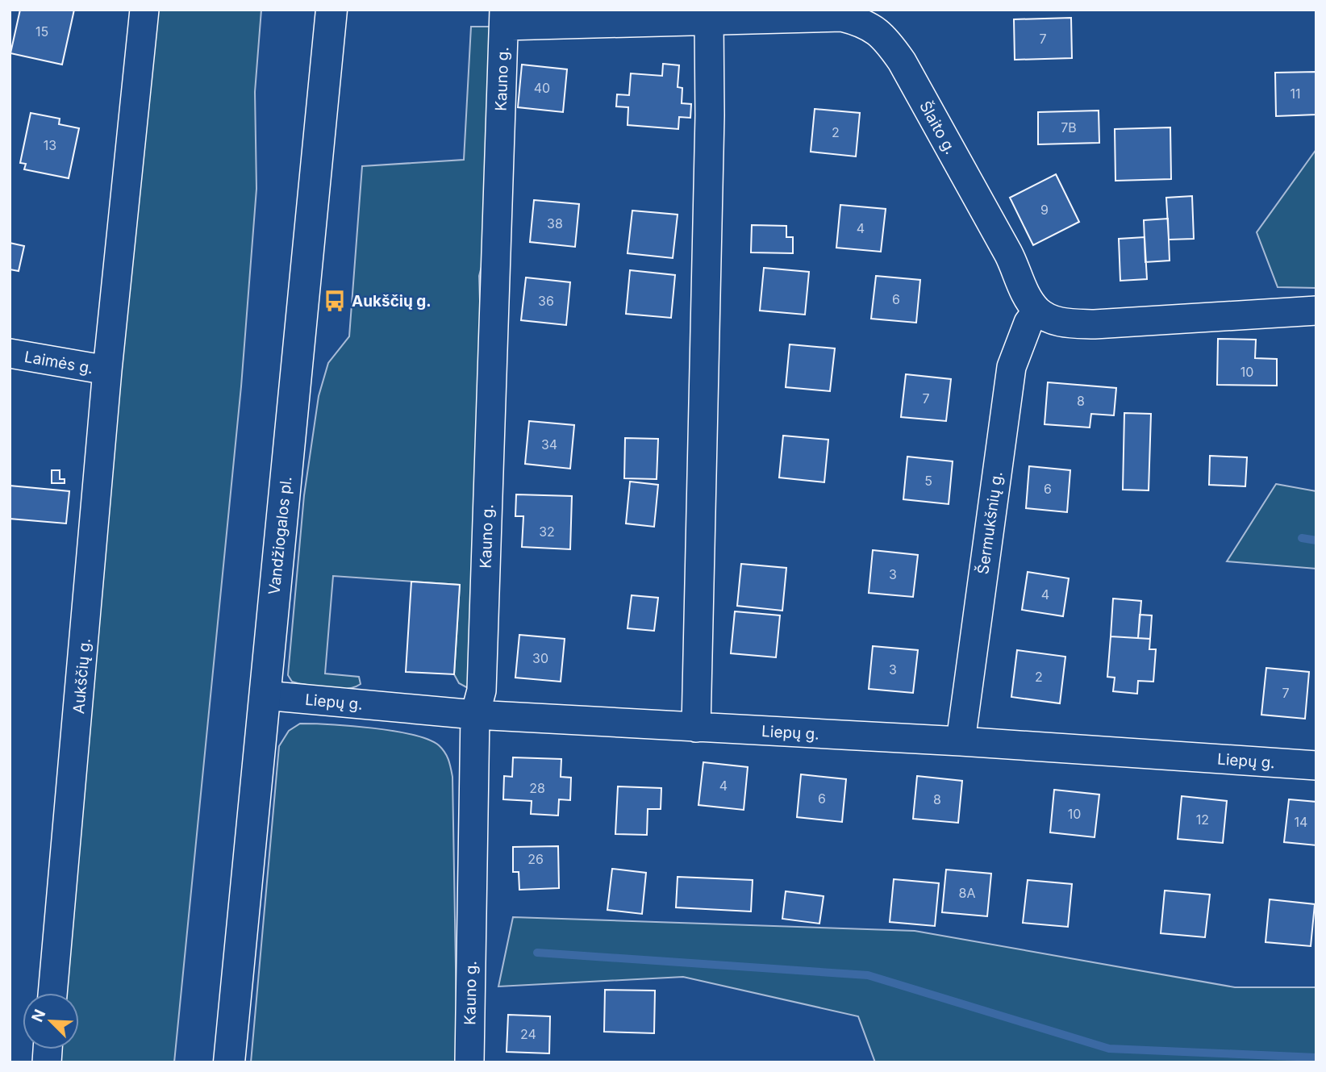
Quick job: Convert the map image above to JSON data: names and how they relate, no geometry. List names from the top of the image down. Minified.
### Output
{"streets":{"main road":["Vandžiogalos pl."],"street":["Kauno g.","Šlaito g.","Laimės g.","Šermukšnių g.","Aukščių g.","Liepų g."]},"crossings":[["Kauno g.","Šlaito g."],["Kauno g.","Liepų g."],["Šlaito g.","Šermukšnių g."],["Laimės g.","Aukščių g."],["Šermukšnių g.","Liepų g."],["Vandžiogalos pl.","Liepų g."]],"places":{"bus stop":["Aukščių g."]},"house_numbers":["15","7","40","11","7B","2","13","9","38","4","6","36","10","7","8","34","5","6","32","3","4","30","3","2","7","4","28","6","8","10","12","14","26","8A","24"],"north":"top left"}
